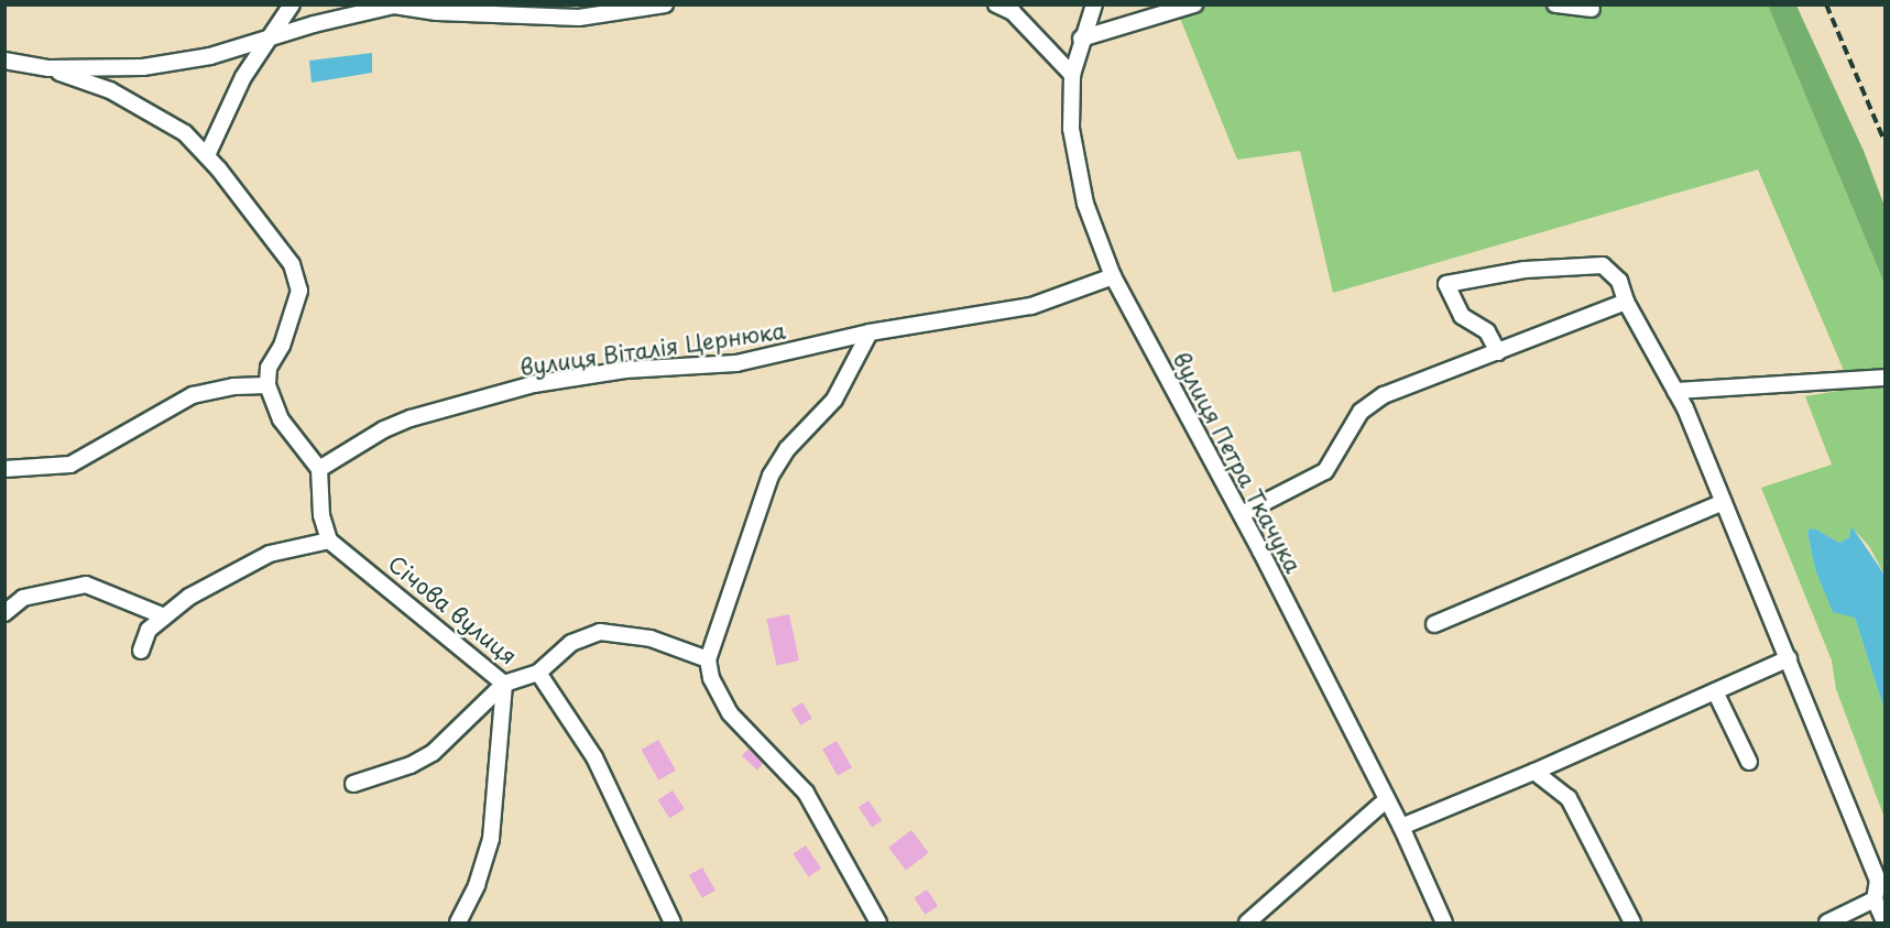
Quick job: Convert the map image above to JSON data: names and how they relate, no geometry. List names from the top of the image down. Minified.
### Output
{"streets":{"street":["вулиця Віталія Цернюка","вулиця Петра Ткачука","Січова вулиця"]},"crossings":[["вулиця Віталія Цернюка","вулиця Петра Ткачука"]]}
